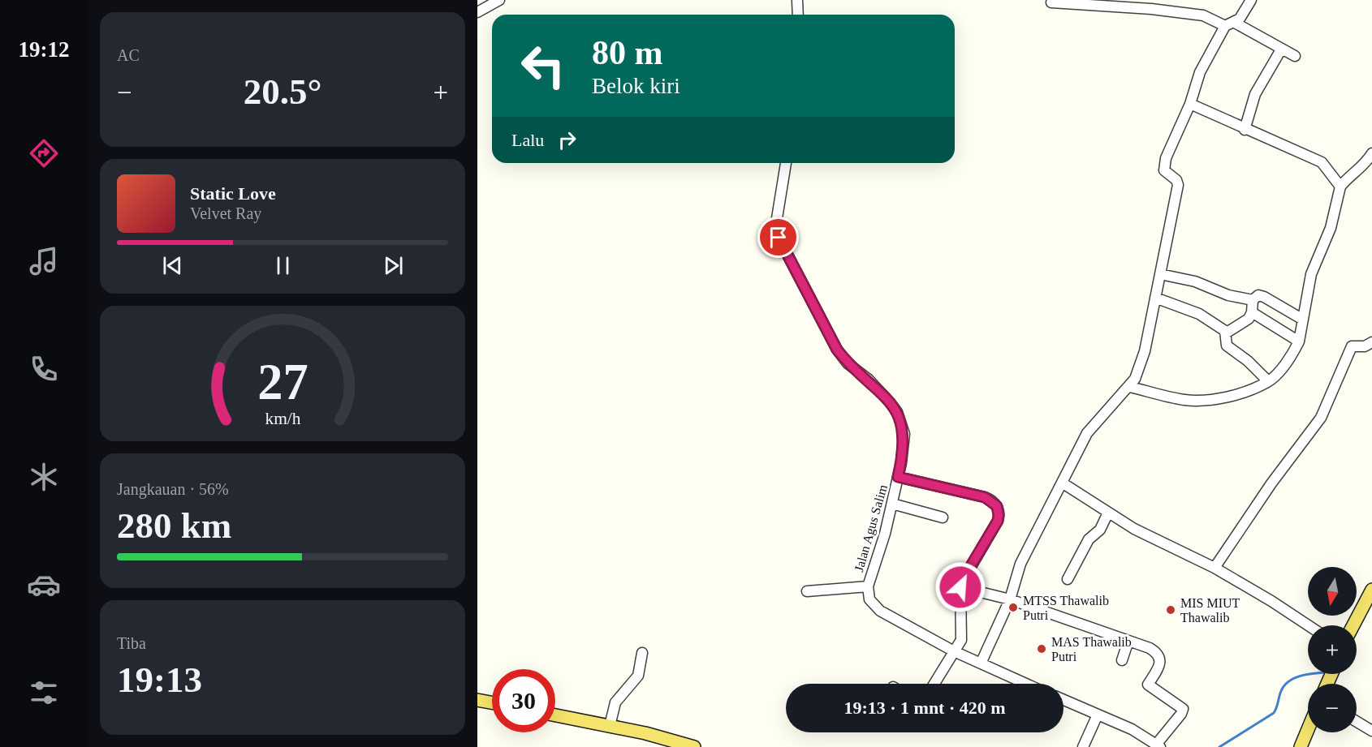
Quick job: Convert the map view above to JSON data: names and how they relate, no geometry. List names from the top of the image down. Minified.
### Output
{"streets":{"street":["Jalan Agus Salim"]},"places":["MTSS Thawalib Putri","MIS MIUT Thawalib","MAS Thawalib Putri"],"north":"bottom","page":{"tabs":"19:12","tile":["AC",["Jangkauan · 56%","280 km"],["Tiba","19:13"]],"turn":["80 m","Belok kiri"],"heat":["−","20.5°","+"],"then":"Lalu","song":["Static Love","Velvet Ray"],"map_buttons":["+","−"],"limit":"30","trip":"19:13 · 1 mnt · 420 m","gauge":["27","km/h"]}}
